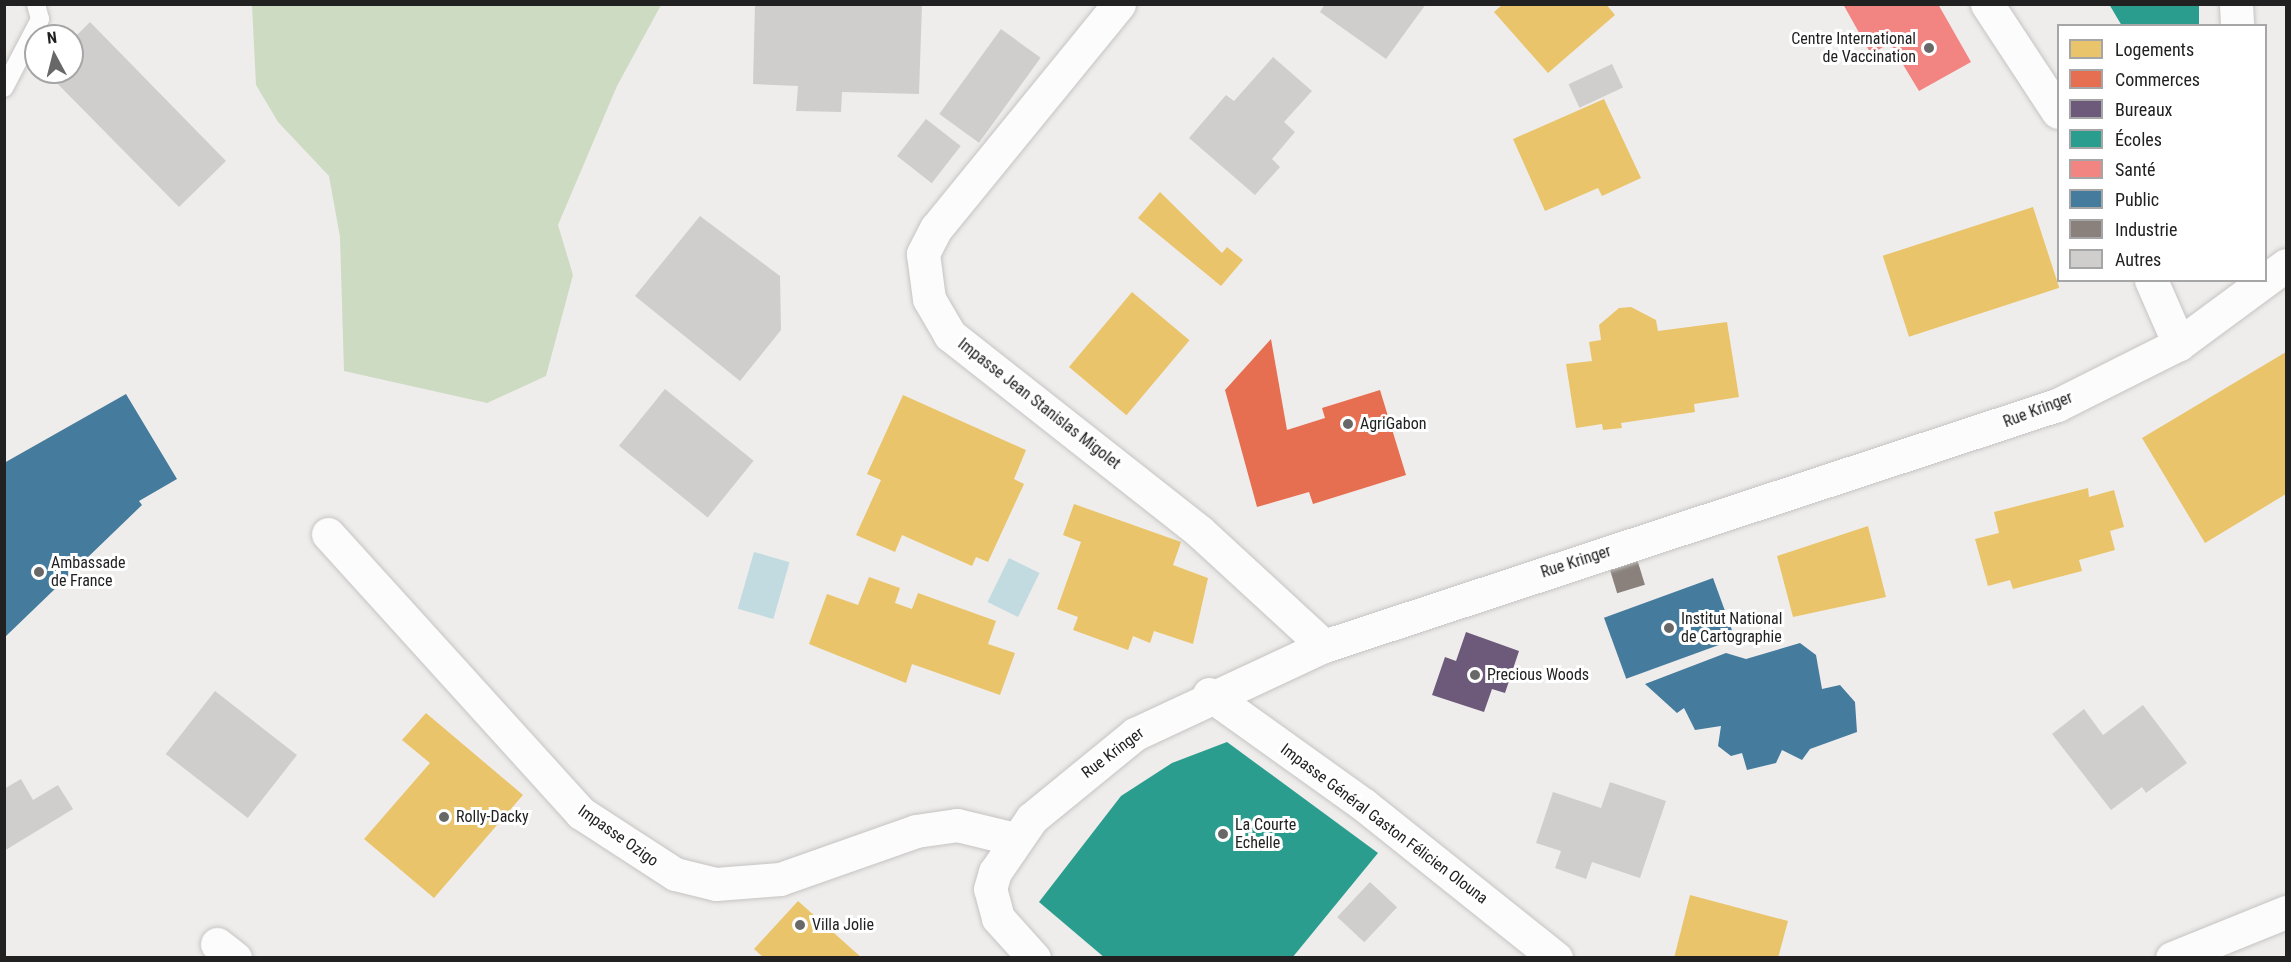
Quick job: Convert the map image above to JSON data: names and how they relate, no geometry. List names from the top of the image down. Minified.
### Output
{"streets":{"street":["Impasse Jean Stanislas Migolet","Rue Kringer","Impasse Général Gaston Félicien Olouna","Impasse Ozigo"]},"crossings":[["Impasse Jean Stanislas Migolet","Rue Kringer"],["Rue Kringer","Impasse Général Gaston Félicien Olouna"],["Rue Kringer","Impasse Ozigo"]],"places":["Centre International de Vaccination","AgriGabon","Ambassade de France","Institut National de Cartographie","Precious Woods","Rolly-Dacky","La Courte Echelle","Villa Jolie"],"legend":["Logements","Commerces","Bureaux","Écoles","Santé","Public","Industrie","Autres"],"north":"top"}
